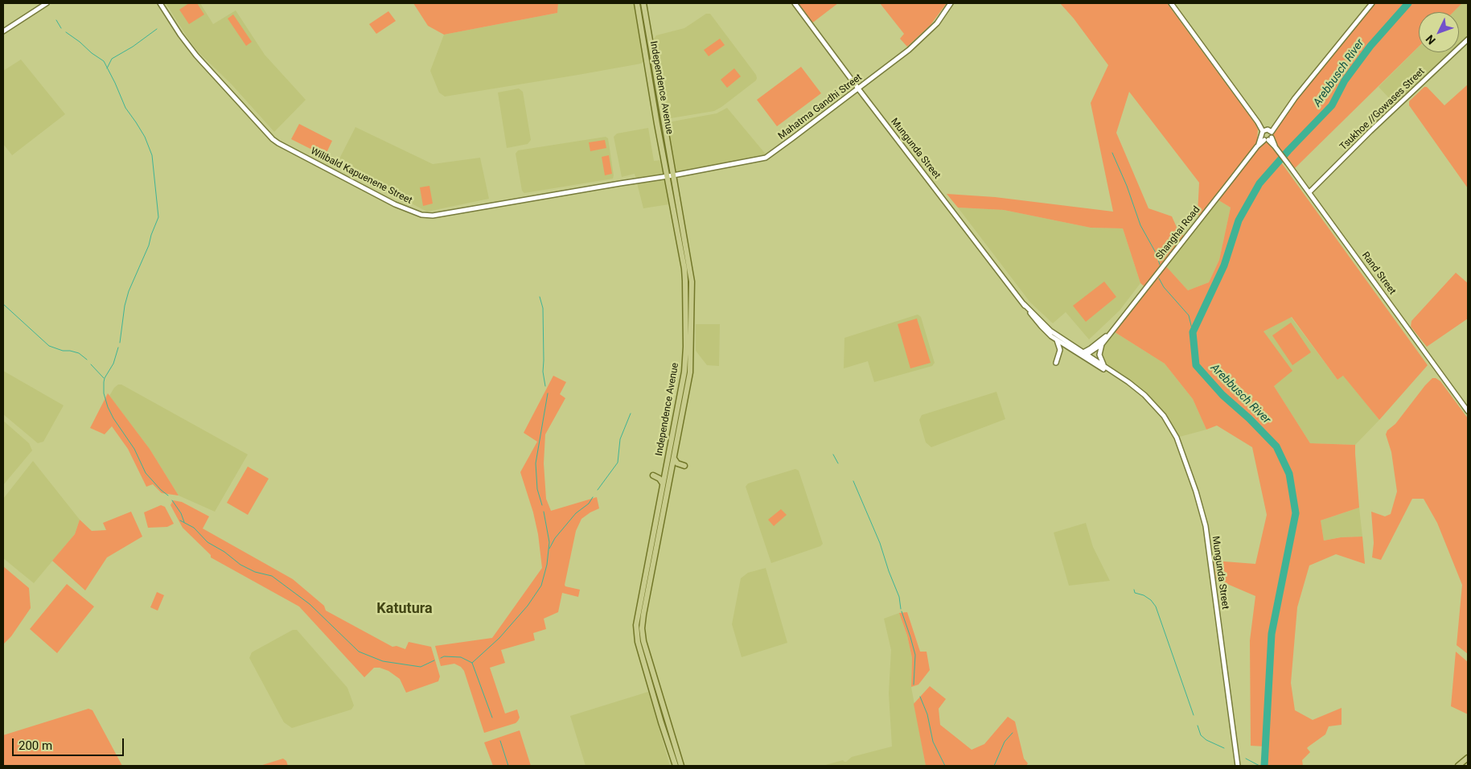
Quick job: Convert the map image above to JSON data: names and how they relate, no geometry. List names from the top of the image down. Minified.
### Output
{"streets":{"main road":["Independence Avenue"],"street":["Mahatma Gandhi Street","Tsukhoe //Gowases Street","Mungunda Street","Wilibald Kapuenene Street","Shanghai Road","Rand Street"]},"crossings":[["Independence Avenue","Mahatma Gandhi Street"],["Independence Avenue","Wilibald Kapuenene Street"],["Mahatma Gandhi Street","Mungunda Street"],["Mahatma Gandhi Street","Wilibald Kapuenene Street"],["Tsukhoe //Gowases Street","Rand Street"],["Mungunda Street","Shanghai Road"],["Shanghai Road","Rand Street"]],"districts":["Katutura"],"water":["Arebbusch River"],"scale_bar":"200 m","north":"bottom left"}
